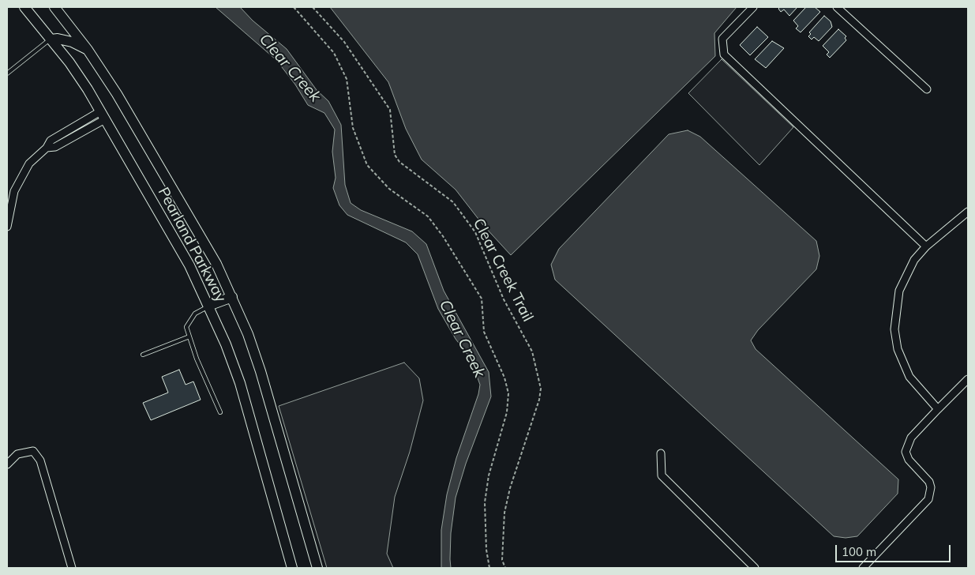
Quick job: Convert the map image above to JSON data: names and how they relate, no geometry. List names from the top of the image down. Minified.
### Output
{"streets":{"main road":["Pearland Parkway"],"path":["Clear Creek Trail"]},"water":["Clear Creek"],"scale_bar":"100 m"}
